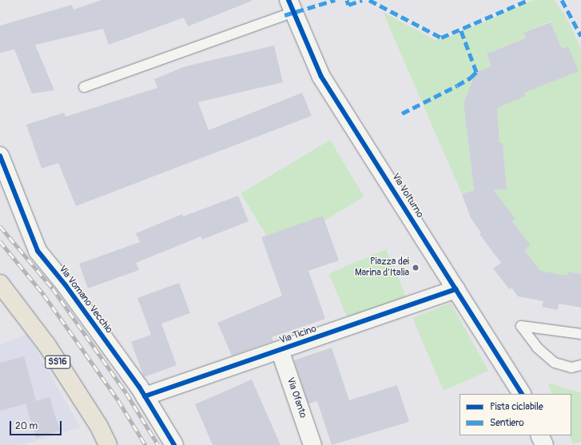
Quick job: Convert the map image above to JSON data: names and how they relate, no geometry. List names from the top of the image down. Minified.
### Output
{"streets":{"main road":["SS16"],"street":["Via Volturno","Via Vomano Vecchio","Via Ticino","Via Ofanto"]},"crossings":[["Via Volturno","Via Ticino"],["Via Vomano Vecchio","Via Ticino"],["Via Ticino","Via Ofanto"]],"places":["Piazza dei Marina d'Italia"],"legend":["Pista ciclabile","Sentiero"],"scale_bar":"20 m"}
